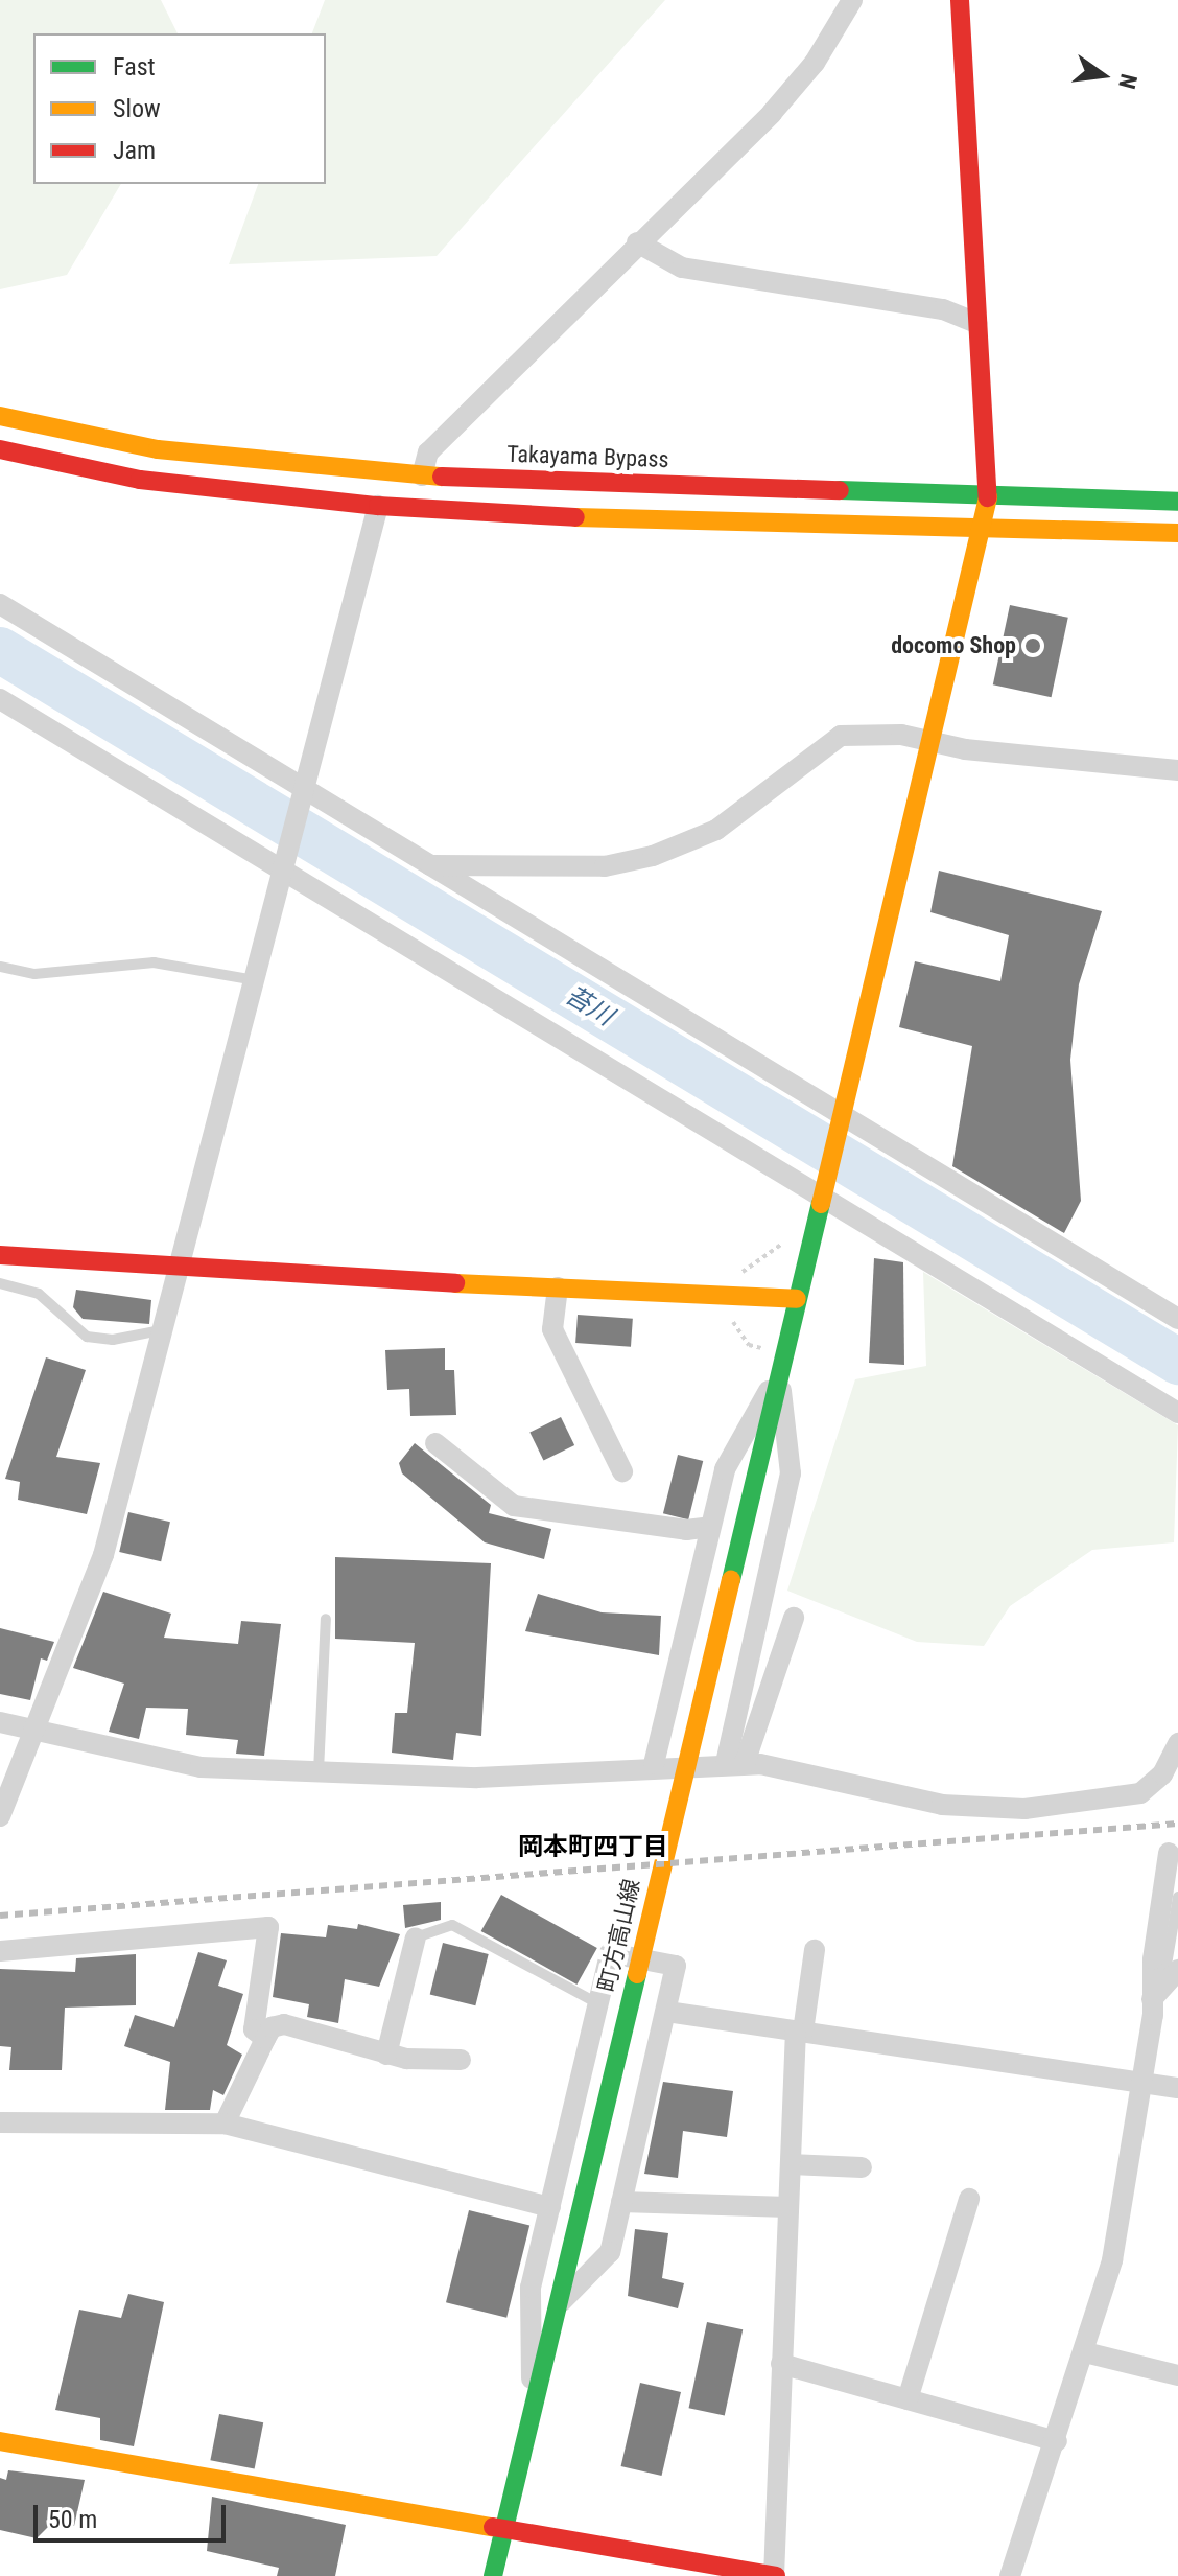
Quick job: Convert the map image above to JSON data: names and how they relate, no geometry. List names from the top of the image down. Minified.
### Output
{"streets":{"main road":["Takayama Bypass","町方高山線"]},"districts":["岡本町四丁目"],"water":["苔川"],"places":["docomo Shop"],"legend":["Fast","Slow","Jam"],"scale_bar":"50 m","north":"right"}
